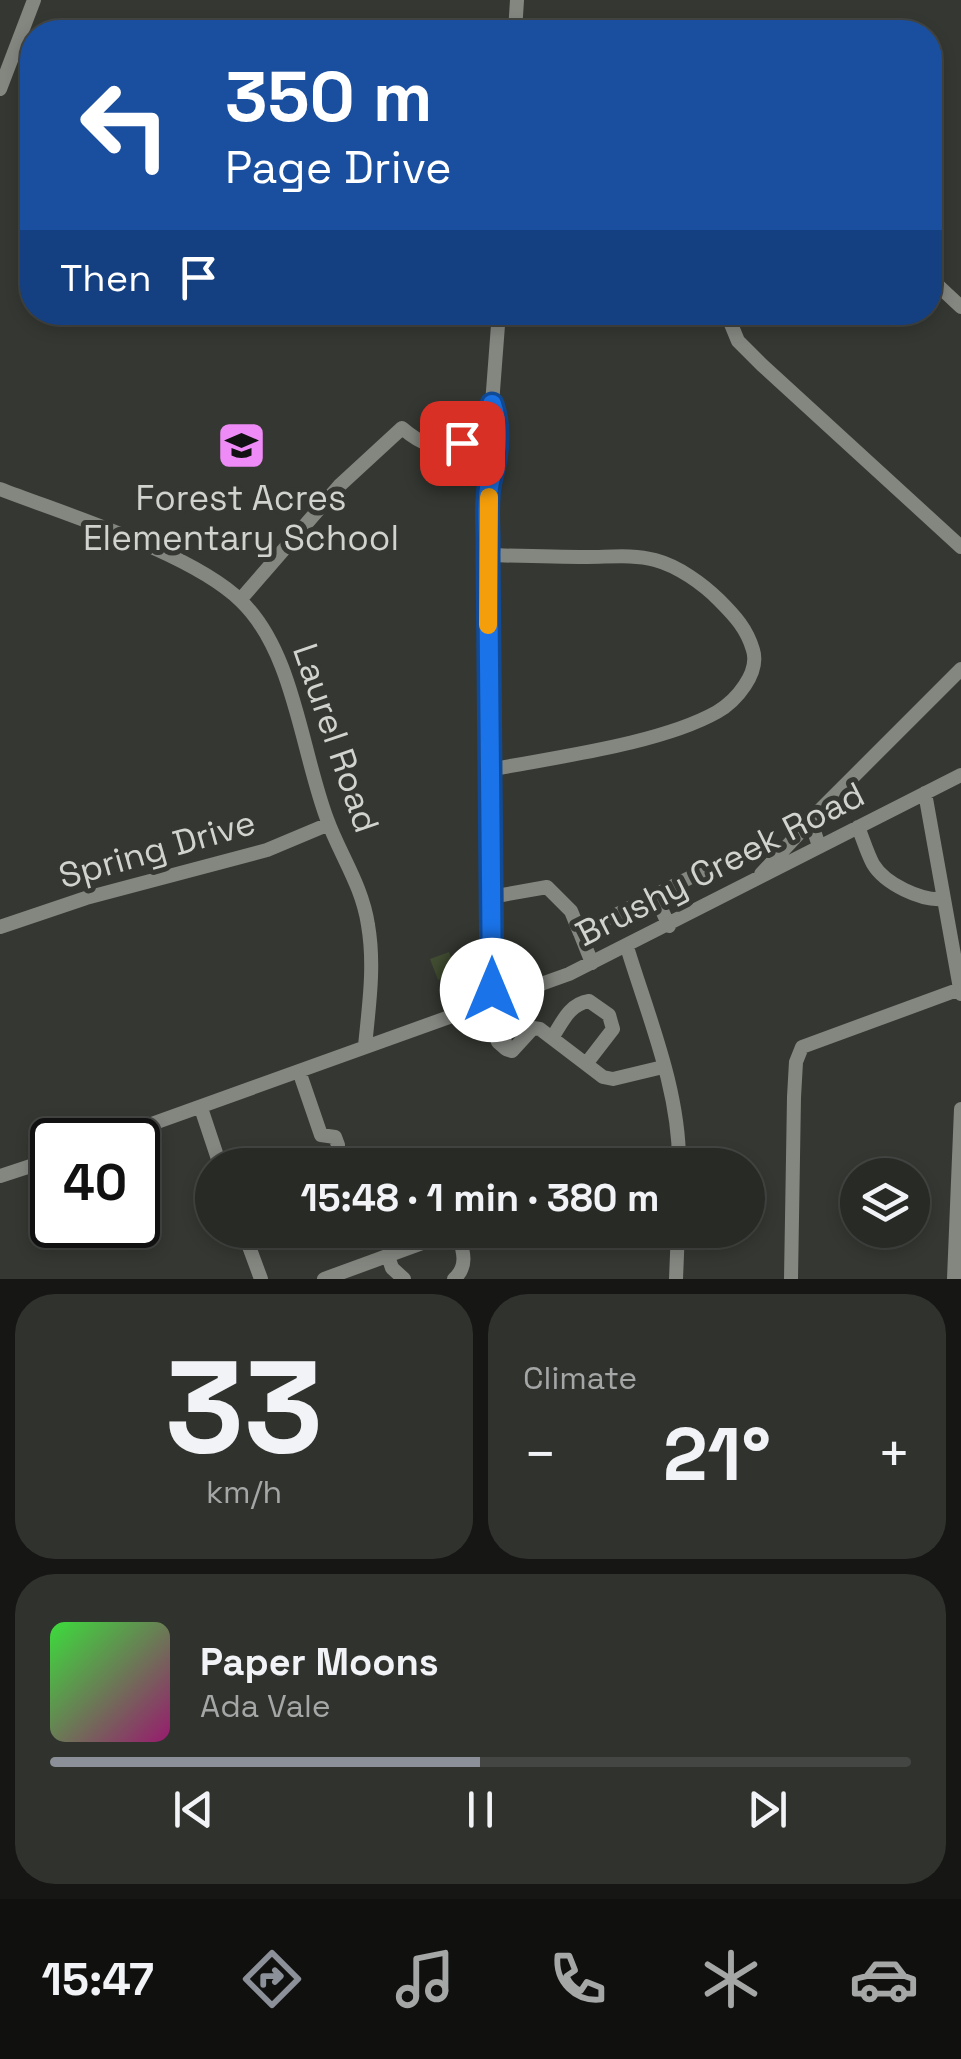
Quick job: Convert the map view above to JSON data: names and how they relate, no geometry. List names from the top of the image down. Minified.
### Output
{"streets":{"street":["Laurel Road","Spring Drive","Brushy Creek Road"]},"crossings":[["Laurel Road","Spring Drive"],["Laurel Road","Brushy Creek Road"]],"places":{"school or university":["Forest Acres Elementary School"]},"page":{"turn":["350 m","Page Drive"],"then":"Then","limit":"40","trip":"15:48 · 1 min · 380 m","tile":[["33","km/h"],"Climate"],"heat":["−","21°","+"],"song":["Paper Moons","Ada Vale"],"tabs":"15:47"}}
